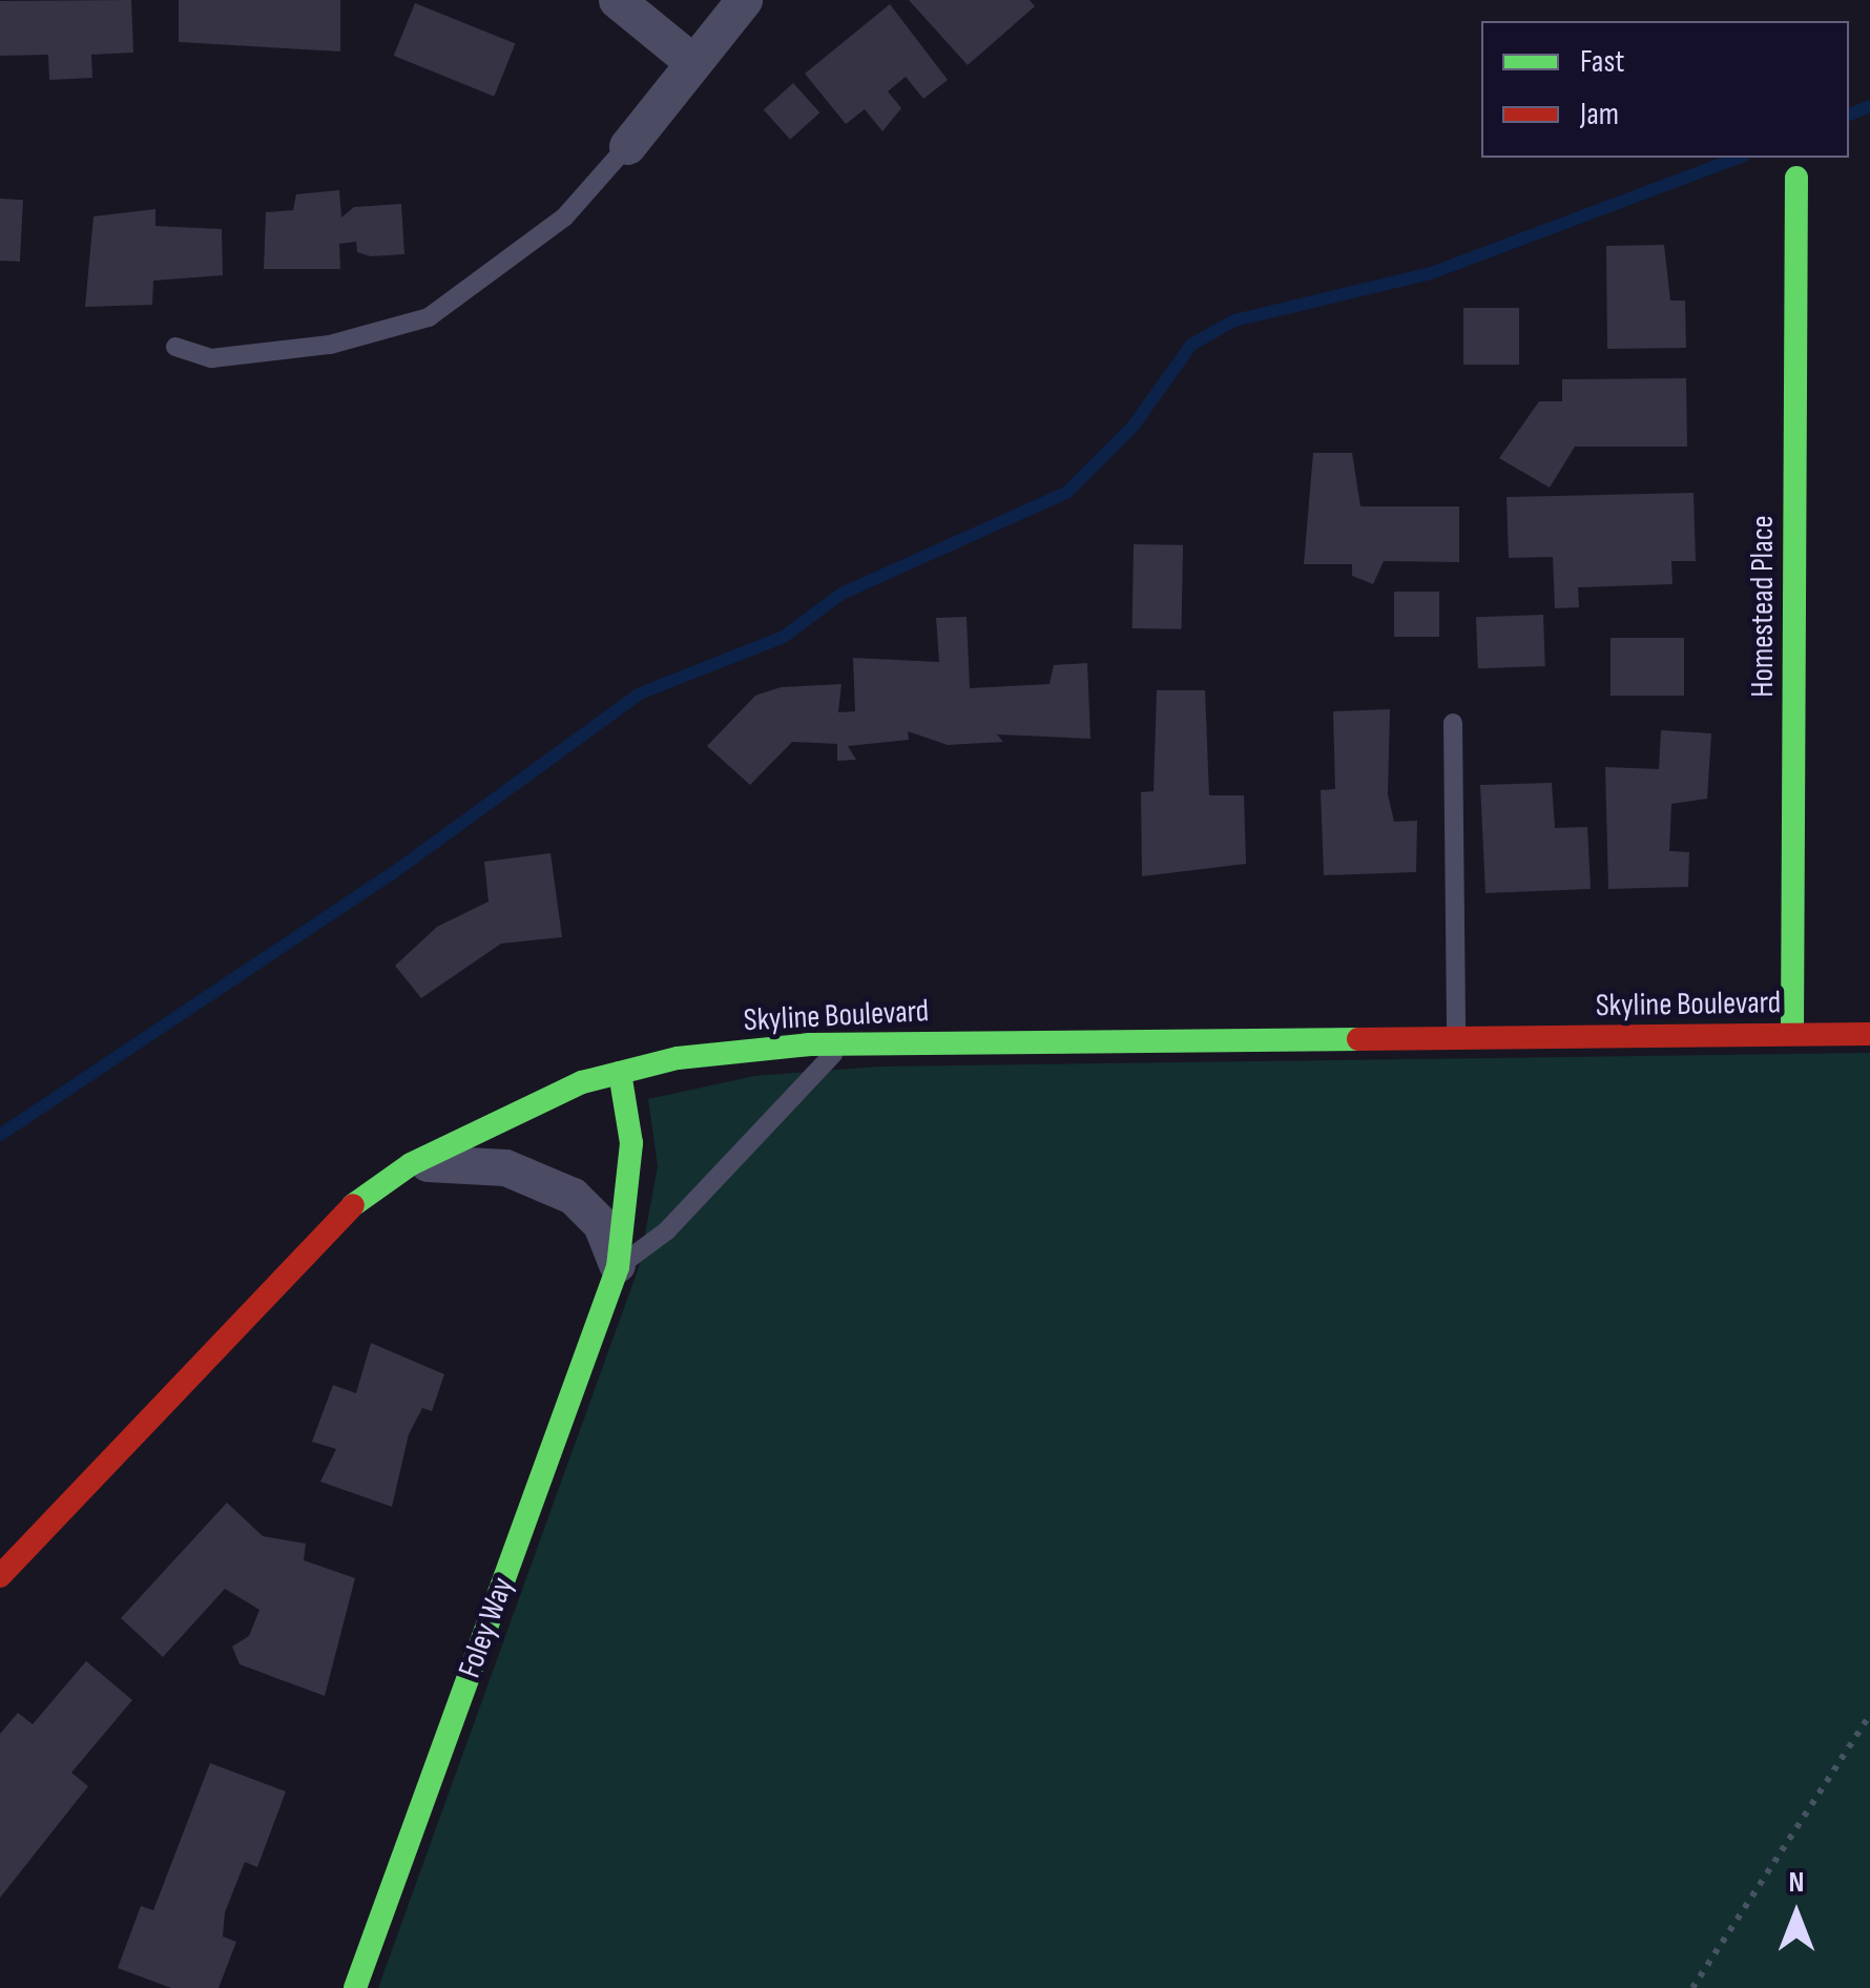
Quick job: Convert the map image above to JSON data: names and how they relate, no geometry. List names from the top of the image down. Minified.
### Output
{"streets":{"street":["Homestead Place","Skyline Boulevard","Foley Way"]},"crossings":[["Homestead Place","Skyline Boulevard"],["Skyline Boulevard","Foley Way"]],"legend":["Fast","Jam"],"north":"top"}
